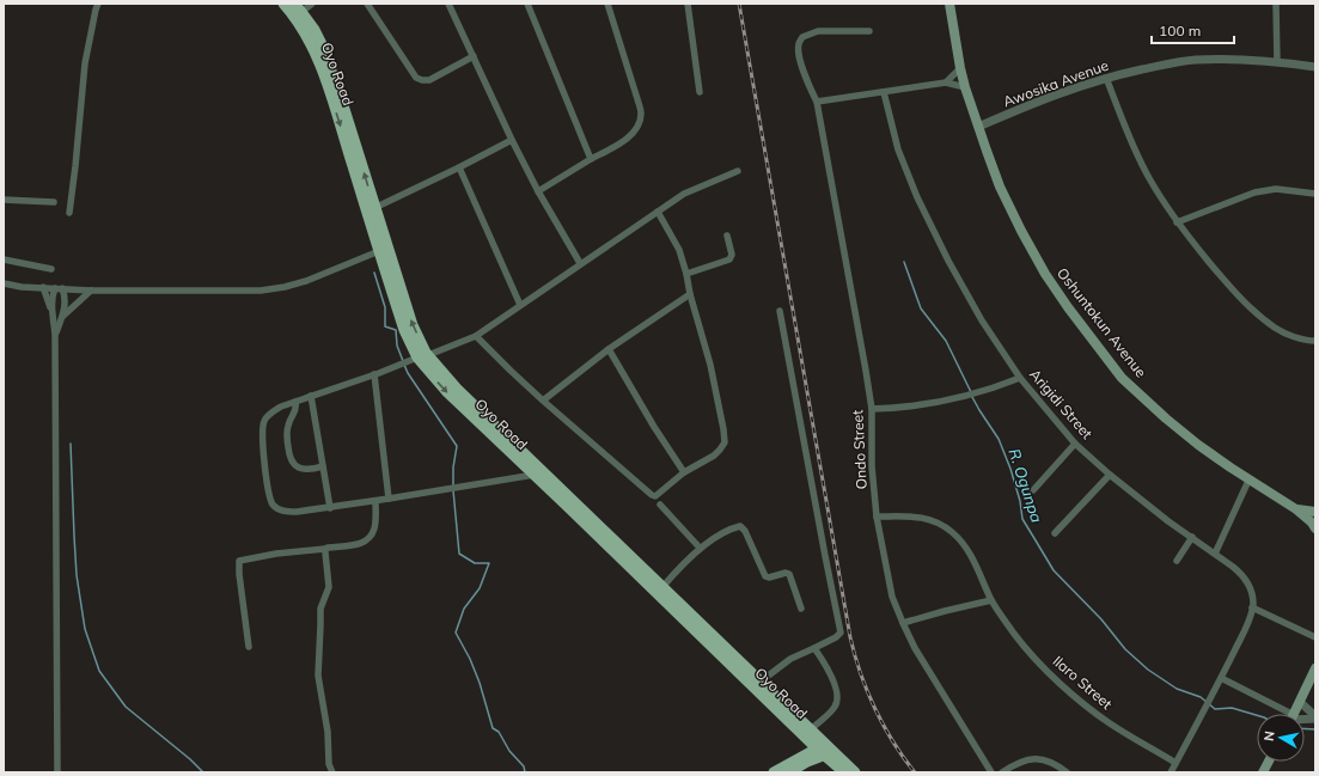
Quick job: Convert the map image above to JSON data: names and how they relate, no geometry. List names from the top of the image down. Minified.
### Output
{"streets":{"main road":["Oyo Road","Oshuntokun Avenue"],"street":["Awosika Avenue","Arigidi Street","Ondo Street","Ilaro Street"]},"crossings":[["Awosika Avenue","Oshuntokun Avenue"],["Arigidi Street","Ilaro Street"],["Ondo Street","Ilaro Street"]],"water":["R. Ogunpa"],"scale_bar":"100 m","north":"left"}
